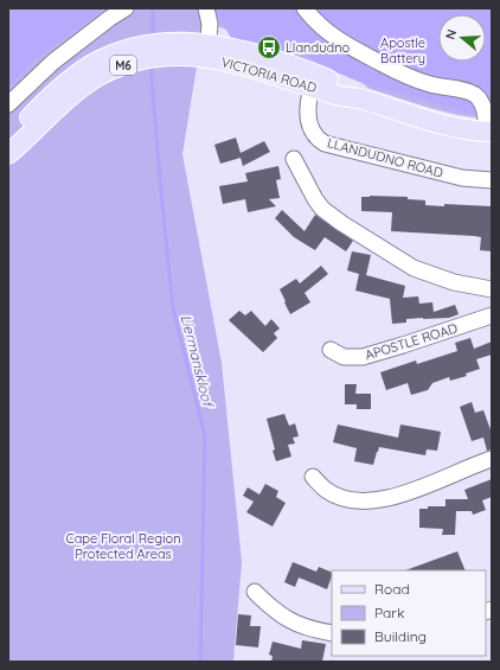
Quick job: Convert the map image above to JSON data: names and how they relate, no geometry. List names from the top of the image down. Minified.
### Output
{"streets":{"main road":["M6","VICTORIA ROAD"],"street":["LLANDUDNO ROAD","APOSTLE ROAD"]},"crossings":[["VICTORIA ROAD","LLANDUDNO ROAD"]],"water":["Liermanskloof"],"parks":["Apostle Battery","Cape Floral Region Protected Areas"],"places":{"bus stop":["Llandudno"]},"legend":["Road","Park","Building"],"north":"left"}
